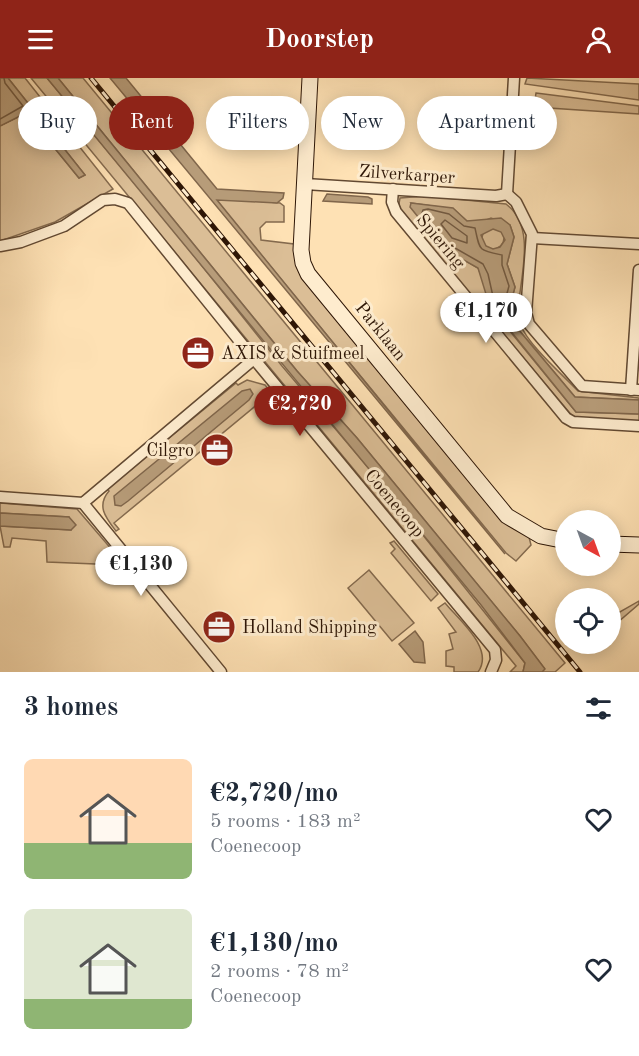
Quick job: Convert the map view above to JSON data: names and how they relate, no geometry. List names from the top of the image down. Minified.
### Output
{"streets":{"street":["Zilverkarper","Spiering","Parklaan","Coenecoop"]},"crossings":[["Zilverkarper","Spiering"],["Zilverkarper","Parklaan"]],"places":{"office":["AXIS & Stuifmeel","Cilgro","Holland Shipping"]},"north":"bottom right","page":{"header":"Doorstep","chip":["Buy","Rent","Filters","New","Apartment"],"price":["€1,170","€2,720","€1,130"],"heading":"3 homes","list":[{"name":"€2,720/mo","note":"5 rooms · 183 m² · Coenecoop"},{"name":"€1,130/mo","note":"2 rooms · 78 m² · Coenecoop"}]}}
